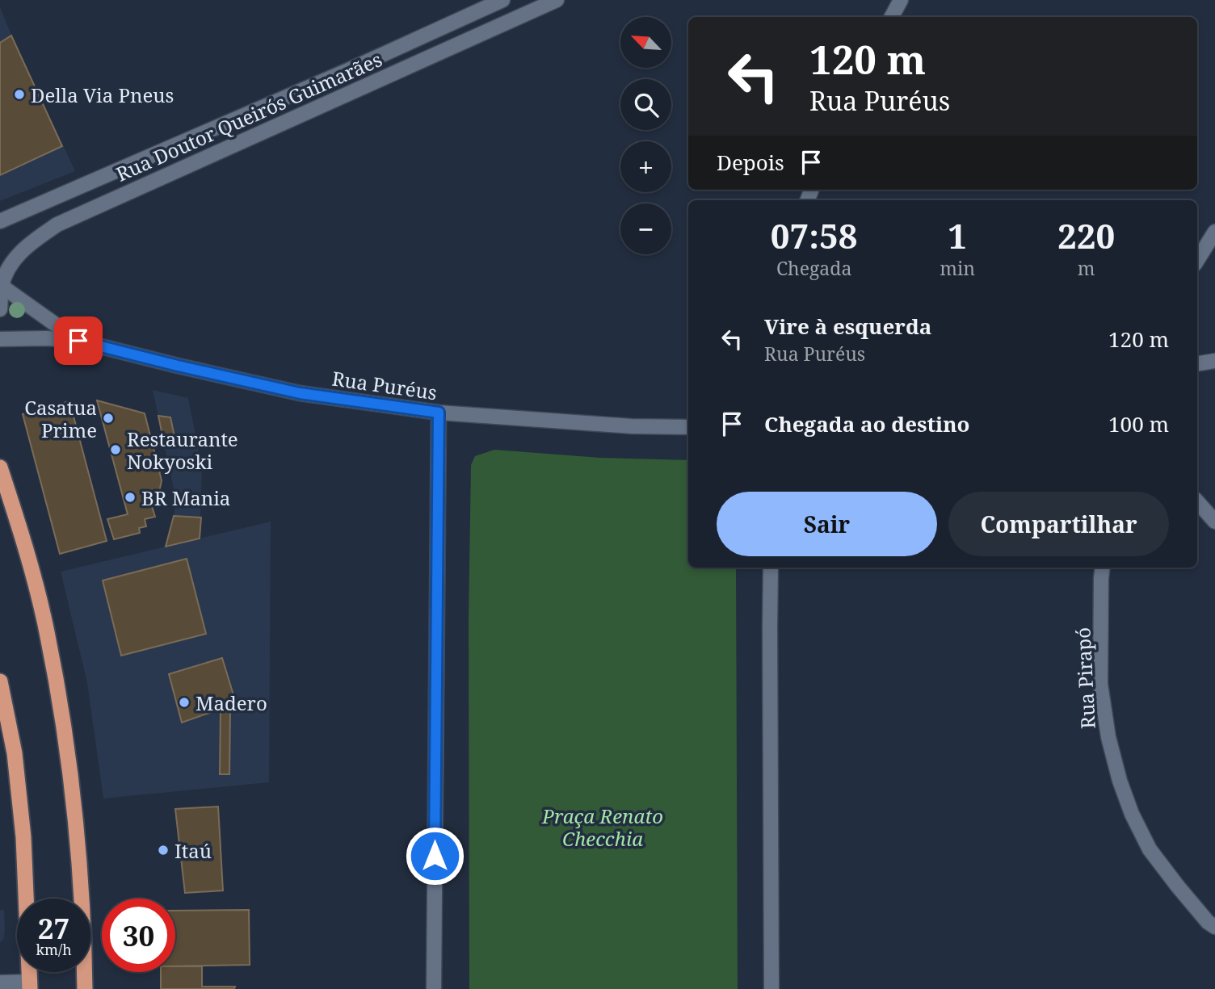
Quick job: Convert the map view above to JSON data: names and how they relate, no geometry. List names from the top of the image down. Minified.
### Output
{"streets":{"street":["Rua Doutor Queirós Guimarães","Rua Puréus","Rua Pirapó"]},"crossings":[["Rua Doutor Queirós Guimarães","Rua Puréus"]],"parks":["Praça Renato Checchia"],"places":["Della Via Pneus","Casatua Prime","Restaurante Nokyoski","BR Mania","Madero","Itaú"],"north":"top left","page":{"map_buttons":["+","−"],"turn":["120 m","Rua Puréus"],"then":"Depois","eta":["07:58","Chegada","1","min","220","m"],"list":[{"name":"Vire à esquerda","note":"Rua Puréus","value":"120 m"},{"name":"Chegada ao destino","value":"100 m"}],"buttons":["Sair","Compartilhar"],"speed":"27 km/h","limit":"30"}}
